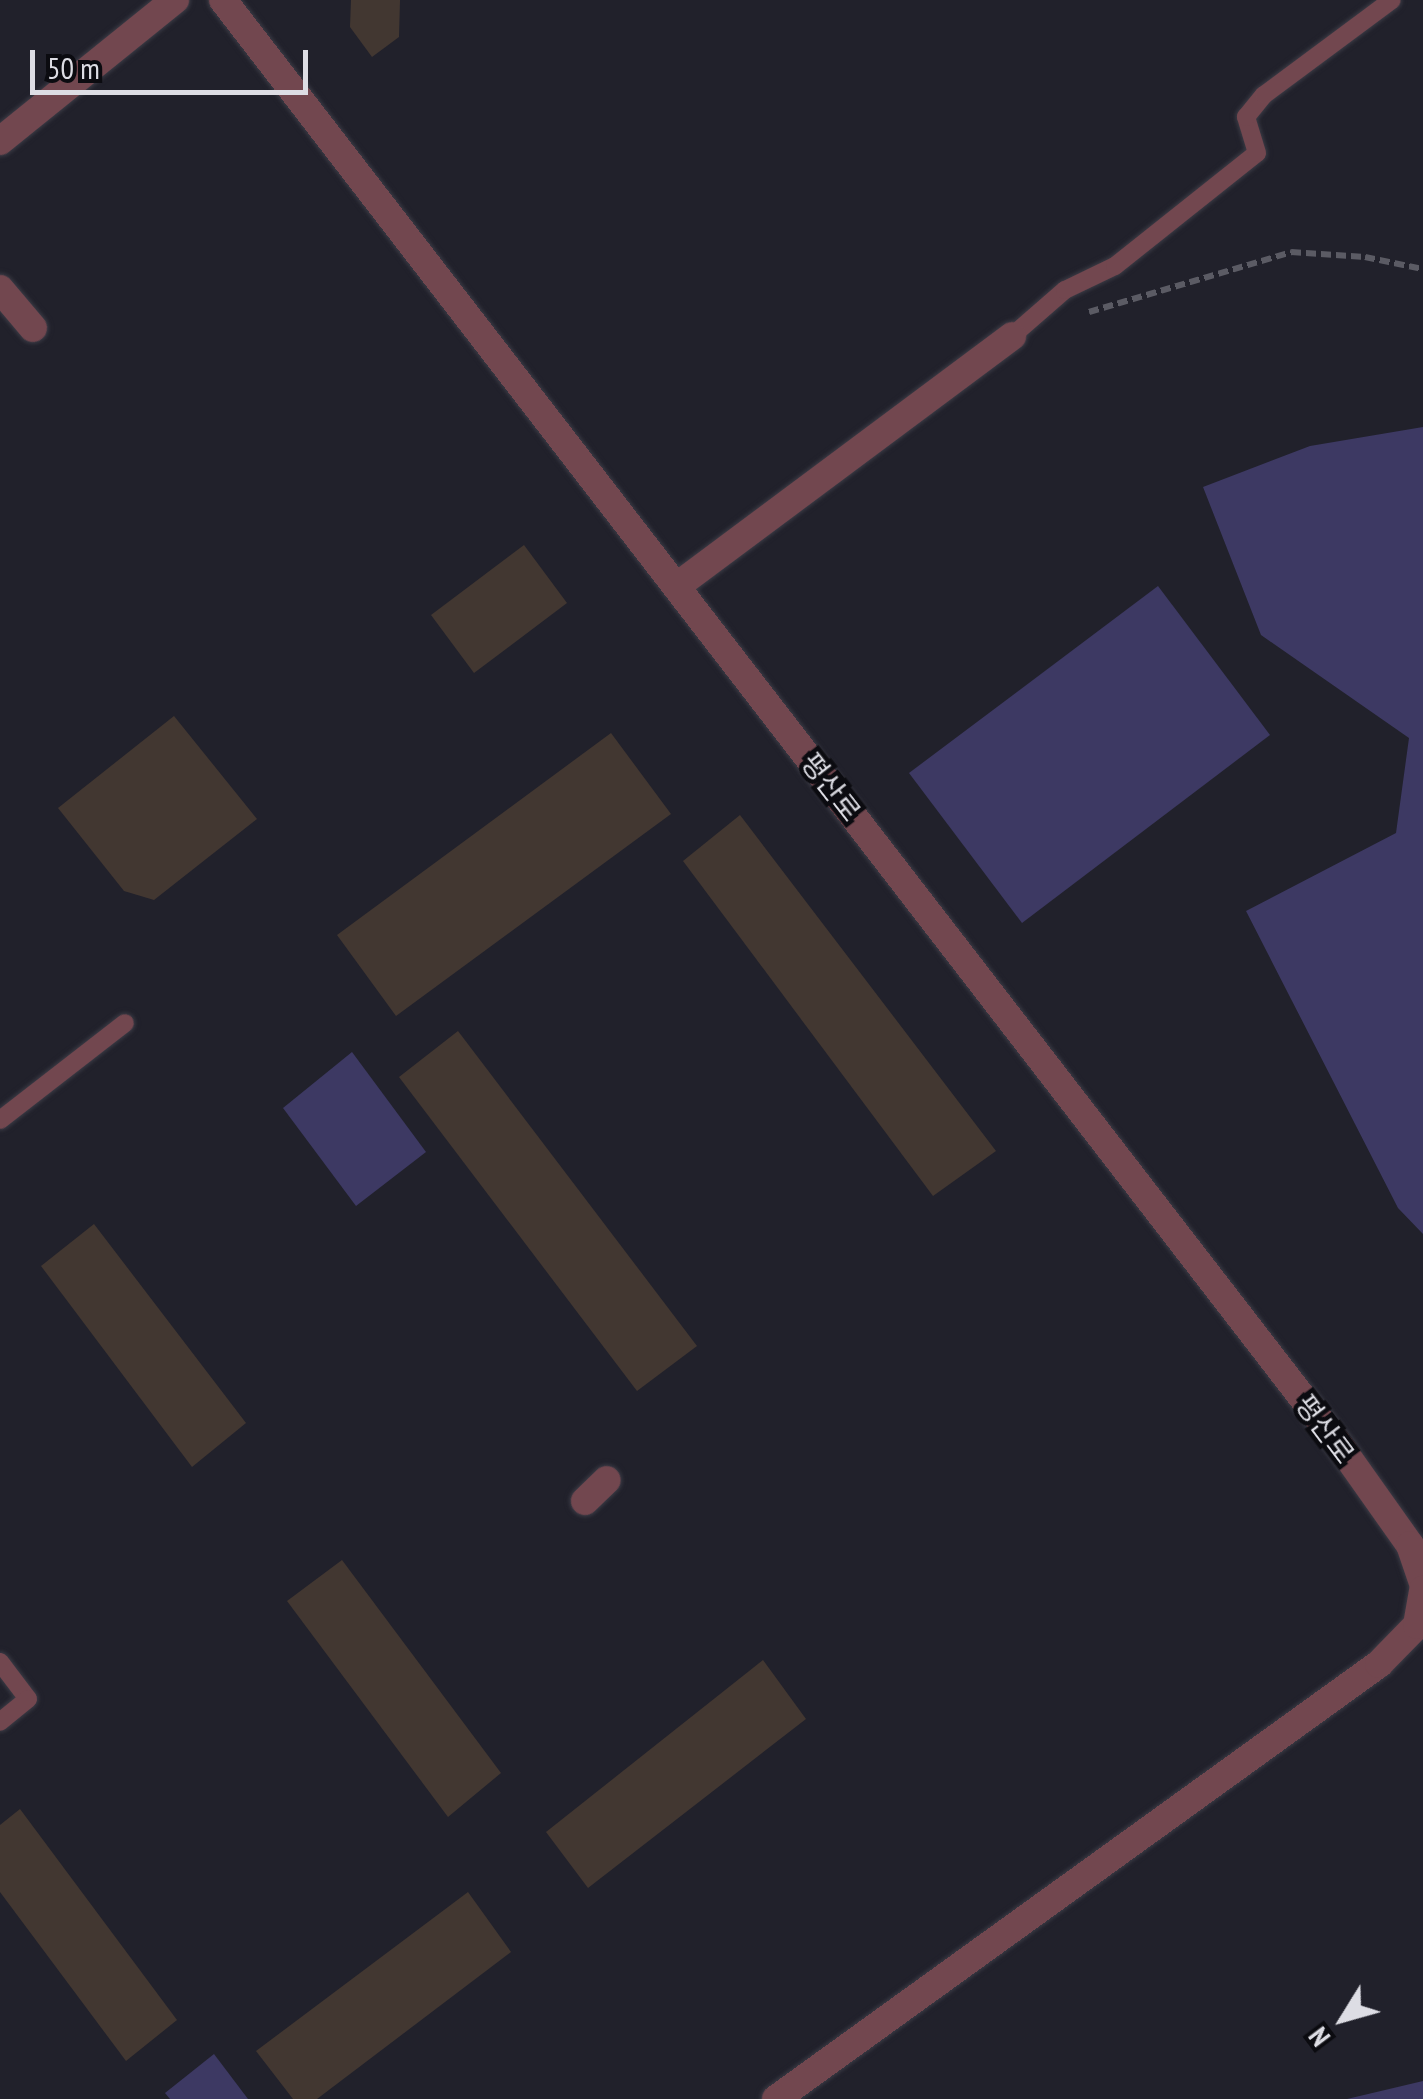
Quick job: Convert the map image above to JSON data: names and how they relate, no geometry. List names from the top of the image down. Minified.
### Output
{"streets":{"street":["평산로"]},"scale_bar":"50 m","north":"bottom left"}
